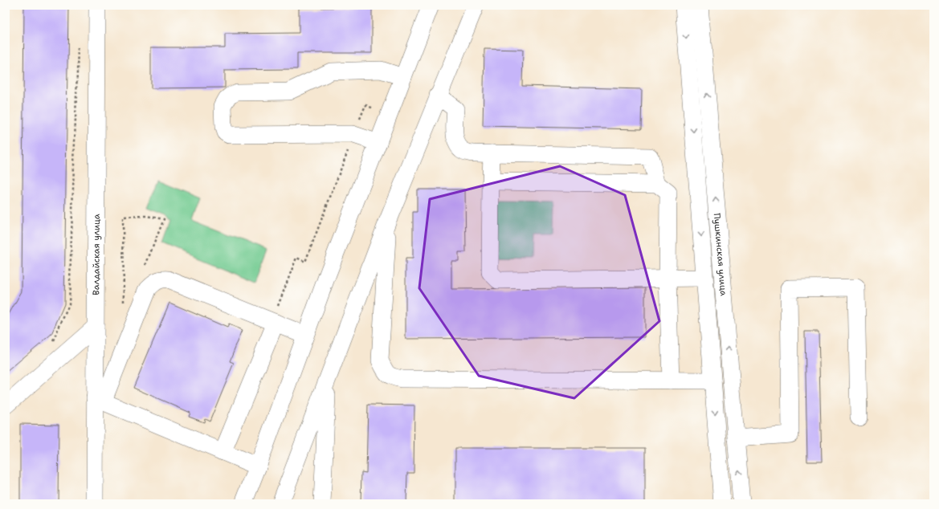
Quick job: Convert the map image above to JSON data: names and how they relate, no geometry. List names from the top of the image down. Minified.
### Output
{"streets":{"street":["Валдайская улица","Пушкинская улица"]}}
